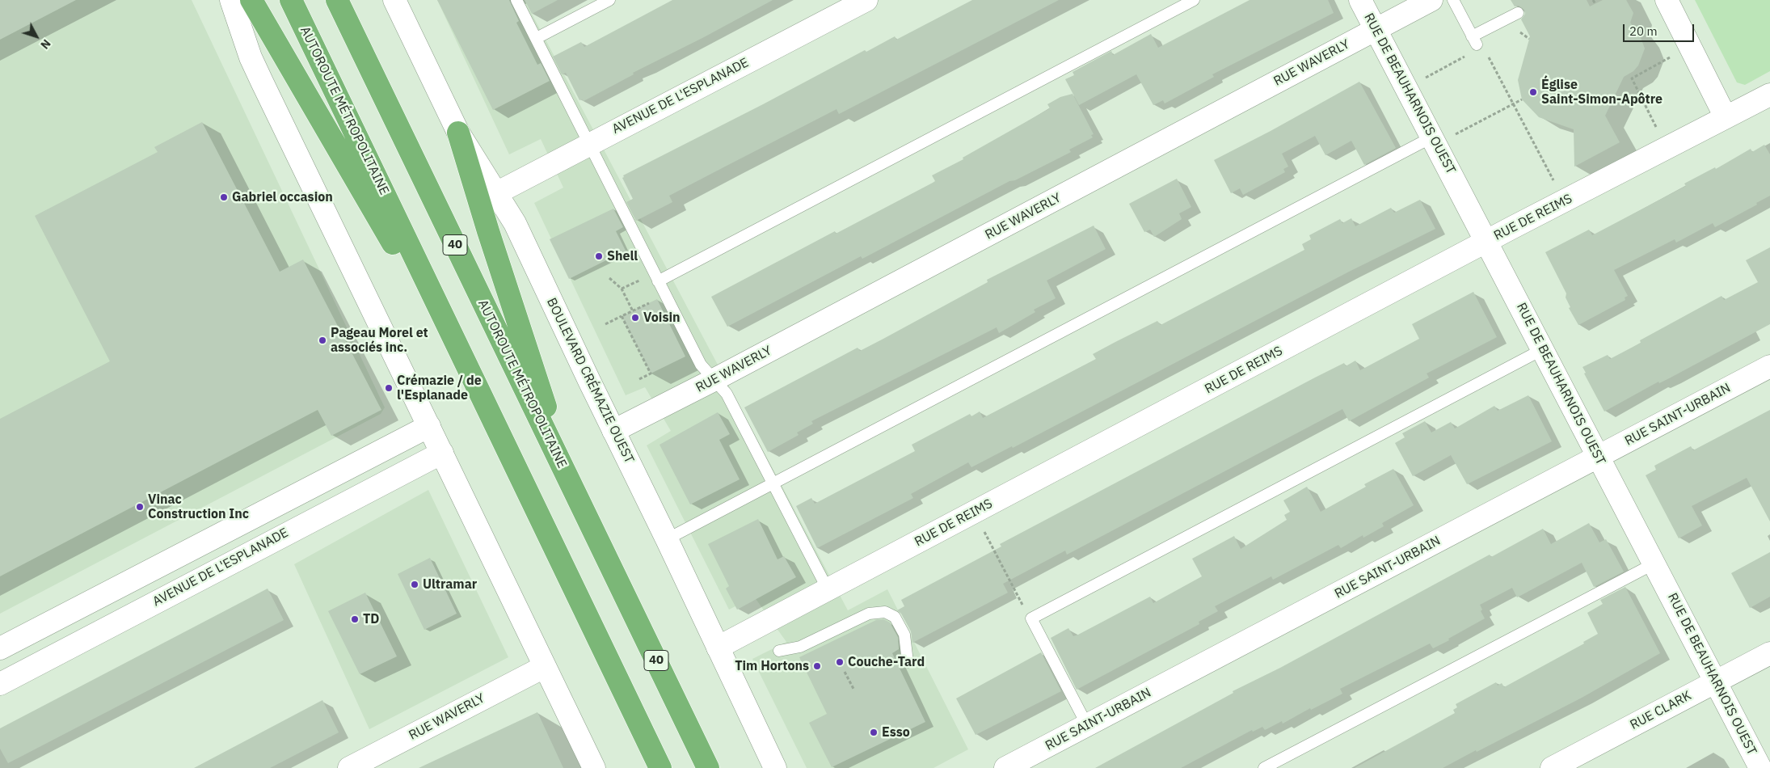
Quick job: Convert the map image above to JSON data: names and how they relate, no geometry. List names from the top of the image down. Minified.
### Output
{"streets":{"highway":["AUTOROUTE MÉTROPOLITAINE","40"],"street":["RUE WAVERLY","RUE DE BEAUHARNOIS OUEST","AVENUE DE L'ESPLANADE","RUE DE REIMS","BOULEVARD CRÉMAZIE OUEST","RUE SAINT-URBAIN","RUE CLARK"]},"crossings":[["RUE WAVERLY","RUE DE BEAUHARNOIS OUEST"],["RUE WAVERLY","BOULEVARD CRÉMAZIE OUEST"],["RUE DE BEAUHARNOIS OUEST","RUE DE REIMS"],["RUE DE BEAUHARNOIS OUEST","RUE SAINT-URBAIN"],["RUE DE BEAUHARNOIS OUEST","RUE CLARK"],["AVENUE DE L'ESPLANADE","BOULEVARD CRÉMAZIE OUEST"],["RUE DE REIMS","BOULEVARD CRÉMAZIE OUEST"]],"places":["Église Saint-Simon-Apôtre","Gabriel occasion","Shell","Voisin","Pageau Morel et associés inc.","Crémazie / de l'Esplanade","Vinac Construction Inc","Ultramar","TD","Couche-Tard","Tim Hortons","Esso"],"scale_bar":"20 m","north":"bottom right"}
